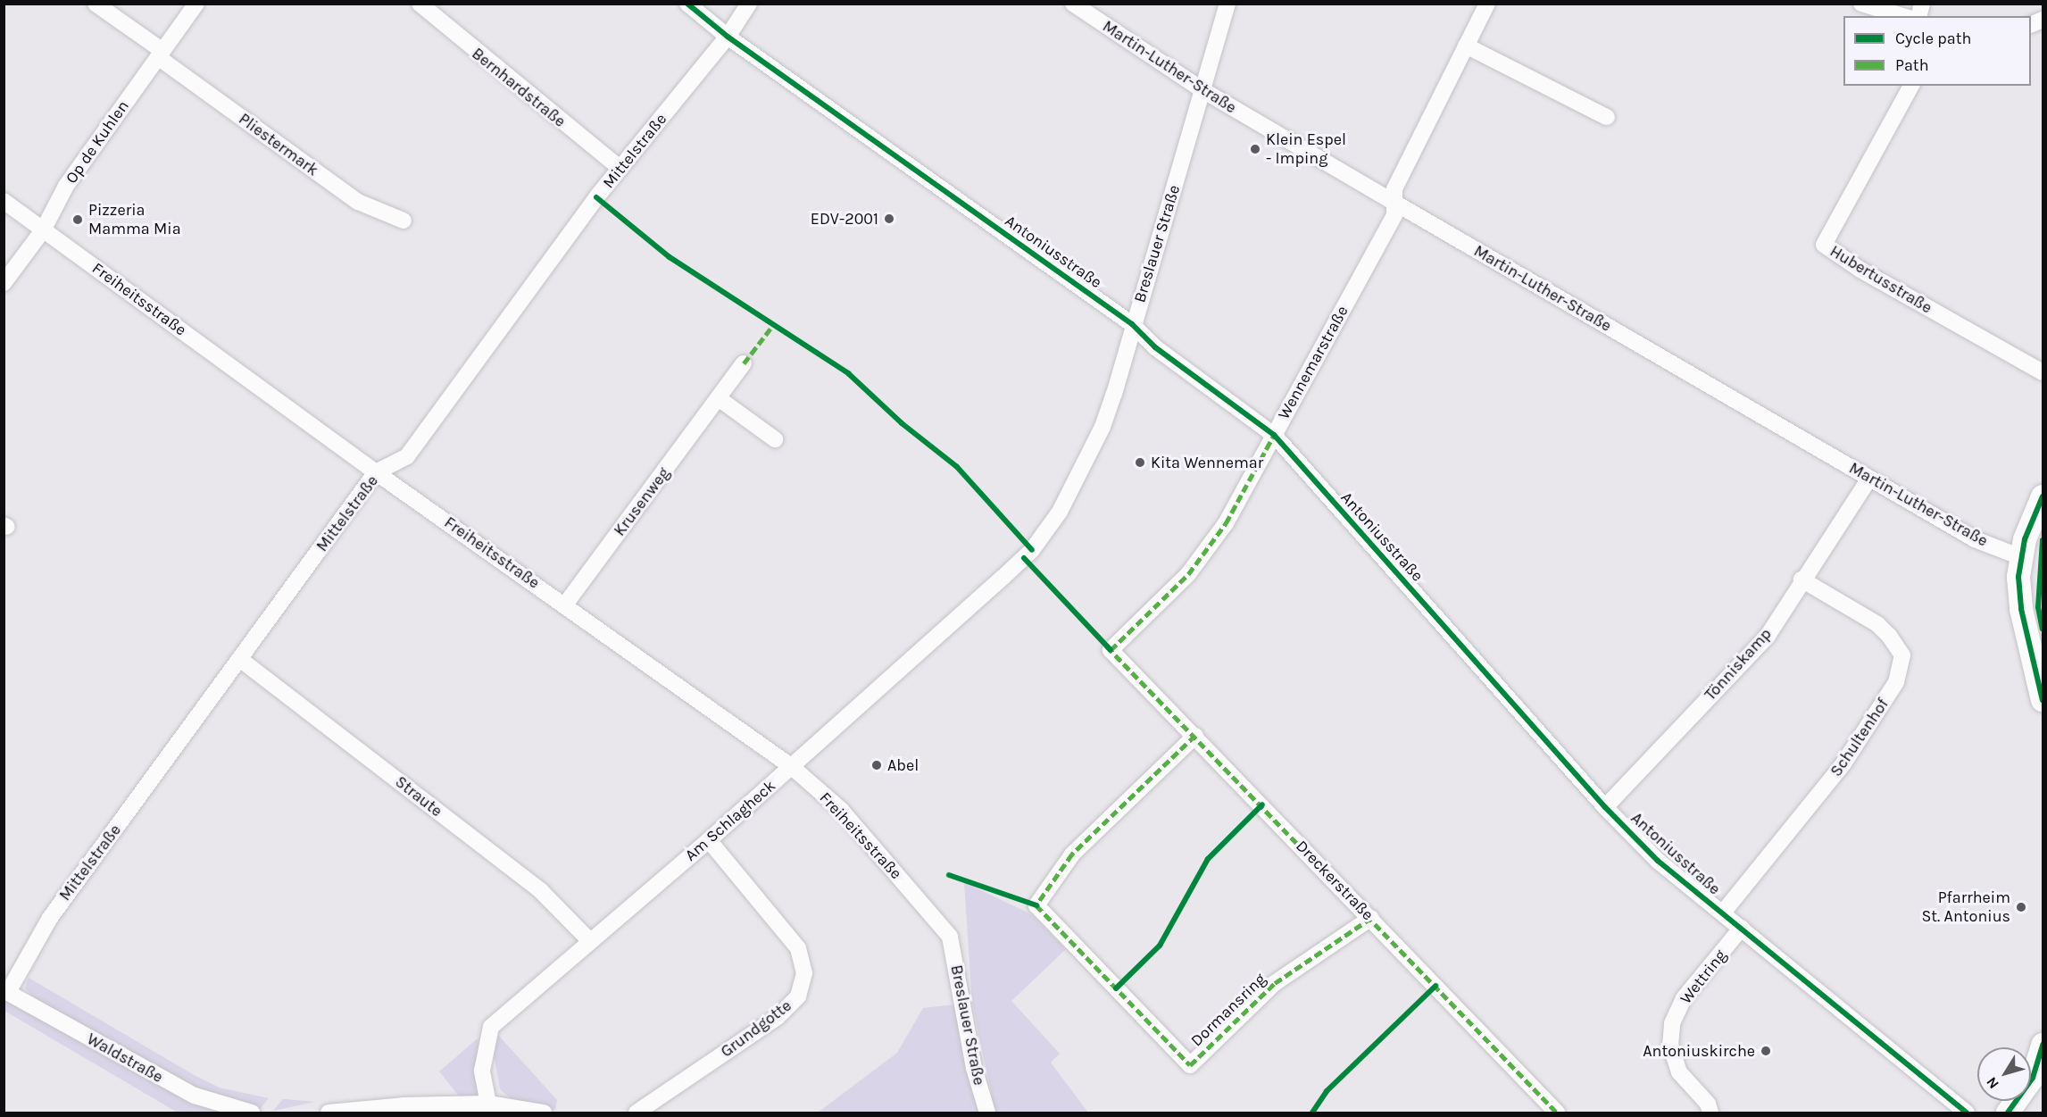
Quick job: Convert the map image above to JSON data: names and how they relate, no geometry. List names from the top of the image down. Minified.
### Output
{"streets":{"street":["Martin-Luther-Straße","Bernhardstraße","Op de Kuhlen","Pliestermark","Mittelstraße","Breslauer Straße","Antoniusstraße","Hubertusstraße","Freiheitsstraße","Wennemarstraße","Krusenweg","Tönniskamp","Schultenhof","Straute","Am Schlagheck","Dreckerstraße","Wettring","Dormansring","Grundgotte","Waldstraße"]},"crossings":[["Martin-Luther-Straße","Breslauer Straße"],["Martin-Luther-Straße","Wennemarstraße"],["Martin-Luther-Straße","Tönniskamp"],["Bernhardstraße","Mittelstraße"],["Op de Kuhlen","Pliestermark"],["Op de Kuhlen","Freiheitsstraße"],["Mittelstraße","Antoniusstraße"],["Mittelstraße","Freiheitsstraße"],["Mittelstraße","Straute"],["Mittelstraße","Waldstraße"],["Breslauer Straße","Antoniusstraße"],["Breslauer Straße","Freiheitsstraße"],["Breslauer Straße","Am Schlagheck"],["Antoniusstraße","Wennemarstraße"],["Antoniusstraße","Tönniskamp"],["Antoniusstraße","Schultenhof"],["Antoniusstraße","Wettring"],["Freiheitsstraße","Krusenweg"],["Freiheitsstraße","Am Schlagheck"],["Wennemarstraße","Dreckerstraße"],["Tönniskamp","Schultenhof"],["Straute","Am Schlagheck"],["Am Schlagheck","Grundgotte"],["Dreckerstraße","Dormansring"]],"places":["Klein Espel - Imping","EDV-2001","Pizzeria Mamma Mia","Kita Wennemar","Abel","Pfarrheim St. Antonius","Antoniuskirche"],"legend":["Cycle path","Path"],"north":"bottom left"}
